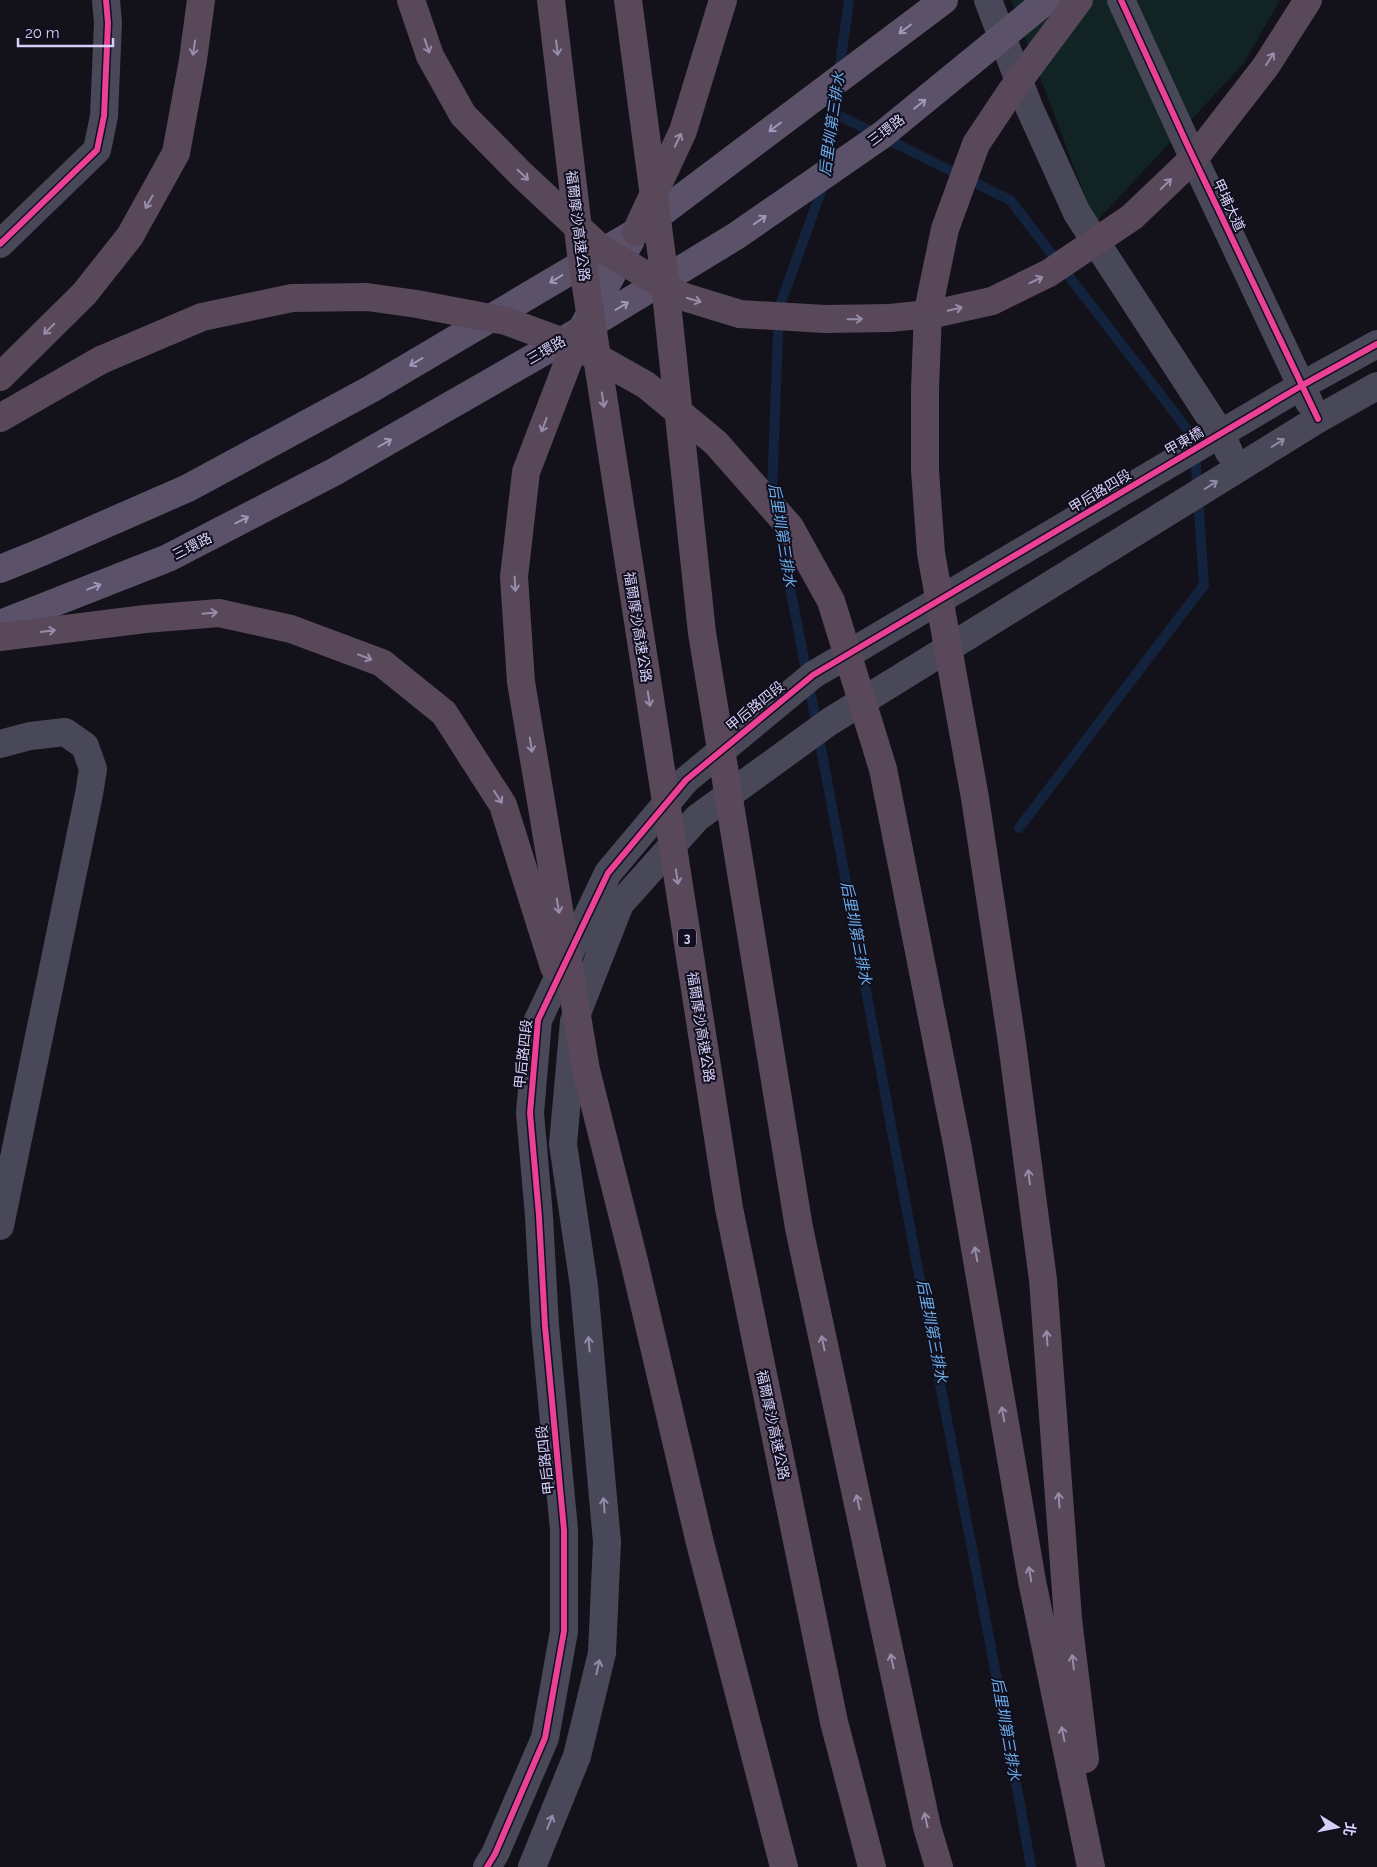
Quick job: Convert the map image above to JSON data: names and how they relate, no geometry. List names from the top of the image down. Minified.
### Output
{"streets":{"highway":["福爾摩沙高速公路","3"],"main road":["三環路"],"street":["甲埔大道","甲東橋","甲后路四段"]},"crossings":[["甲東橋","甲后路四段"]],"water":["后里圳第三排水"],"scale_bar":"20 m","north":"right"}
